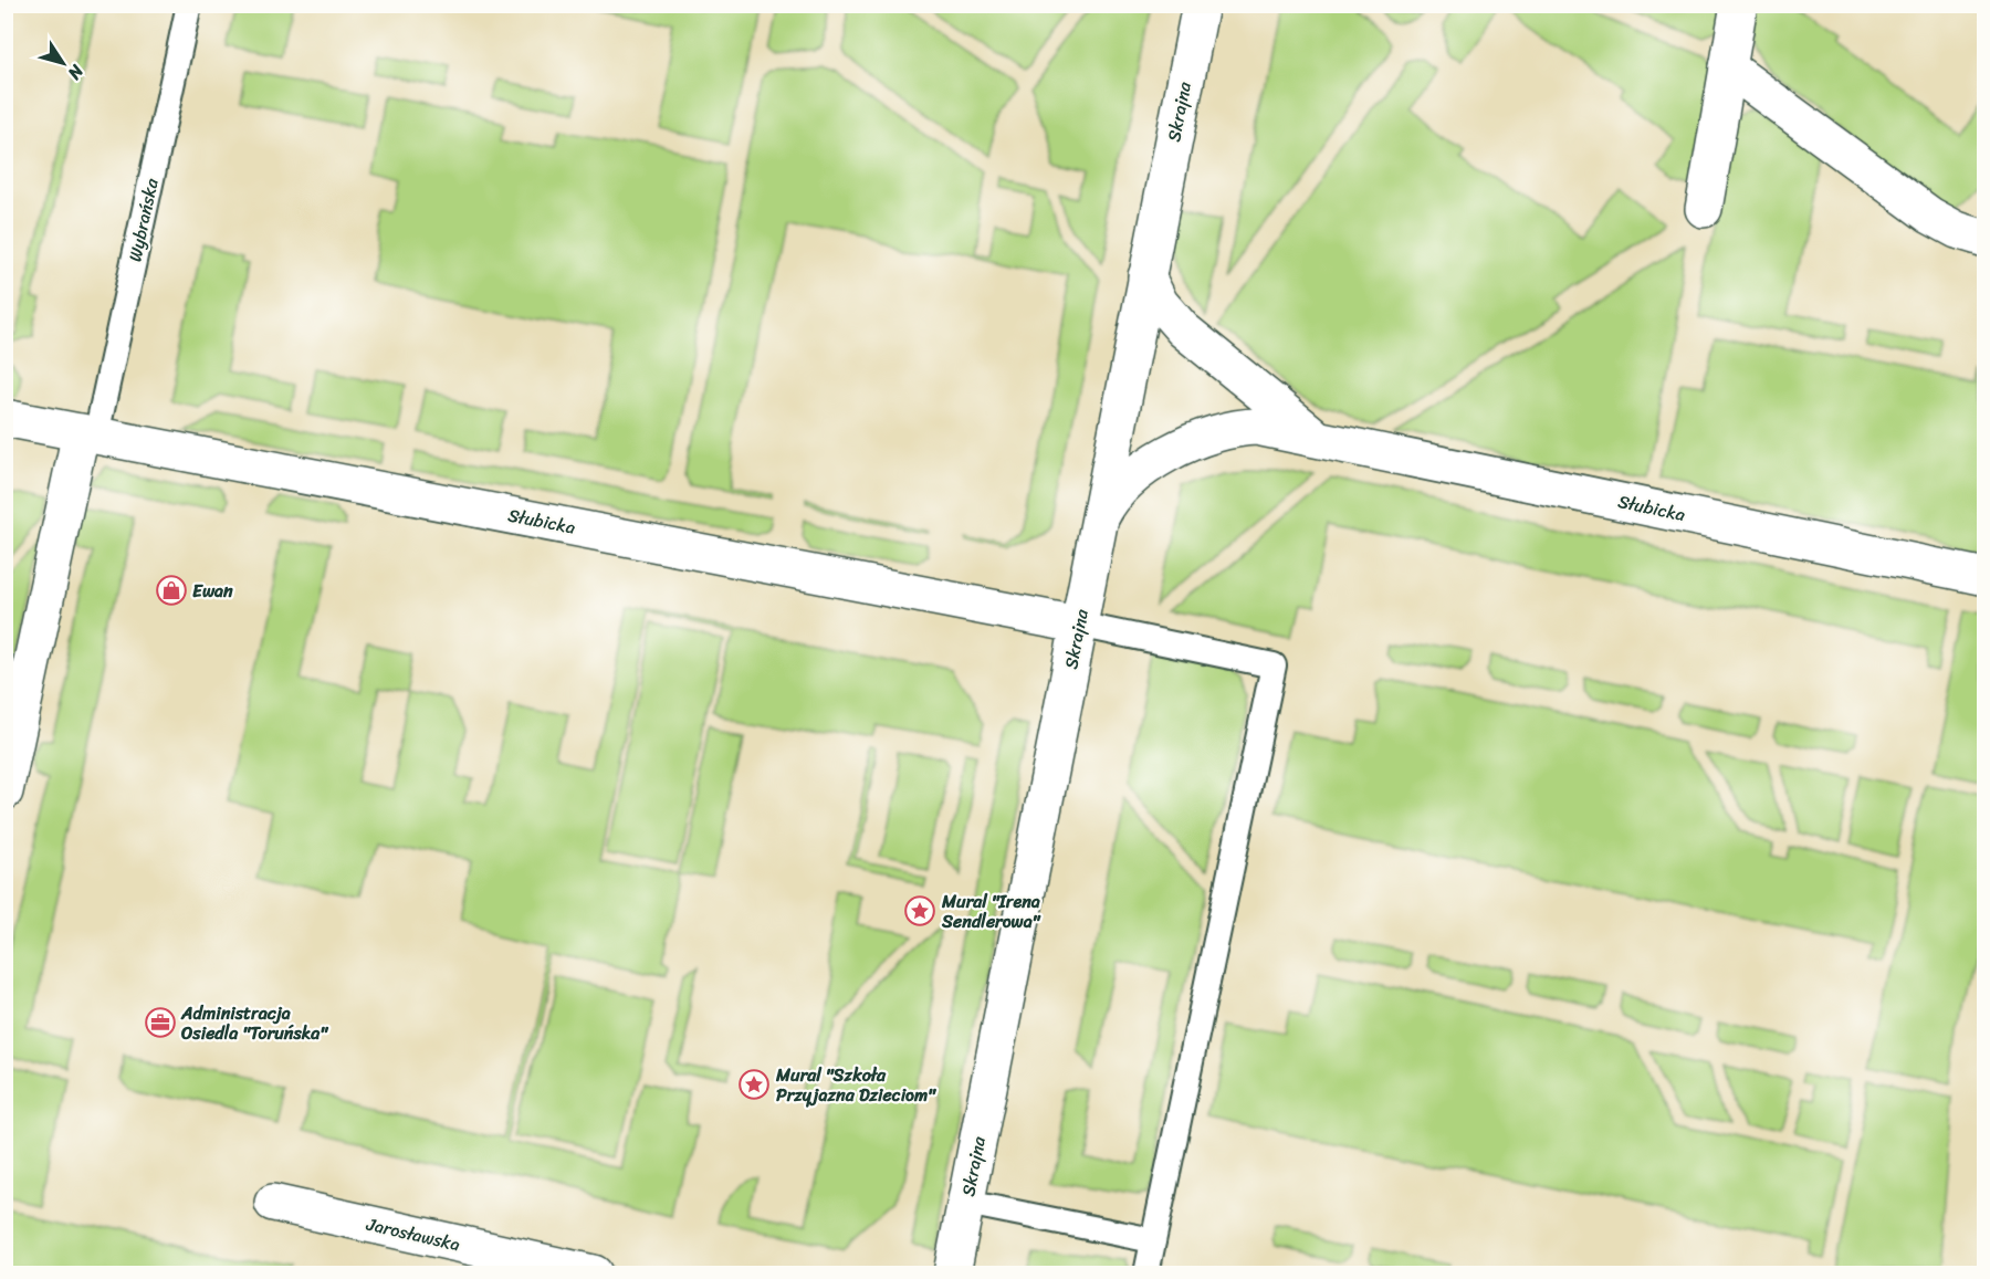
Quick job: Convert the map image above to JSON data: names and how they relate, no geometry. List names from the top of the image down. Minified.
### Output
{"streets":{"street":["Skrajna","Wybrańska","Słubicka","Jarosławska"]},"crossings":[["Skrajna","Słubicka"],["Wybrańska","Słubicka"]],"places":{"shop":["Ewan"],"place":["Mural \"Irena Sendlerowa\"","Mural \"Szkoła Przyjazna Dzieciom\""],"office":["Administracja Osiedla \"Toruńska\""]},"north":"bottom right"}
